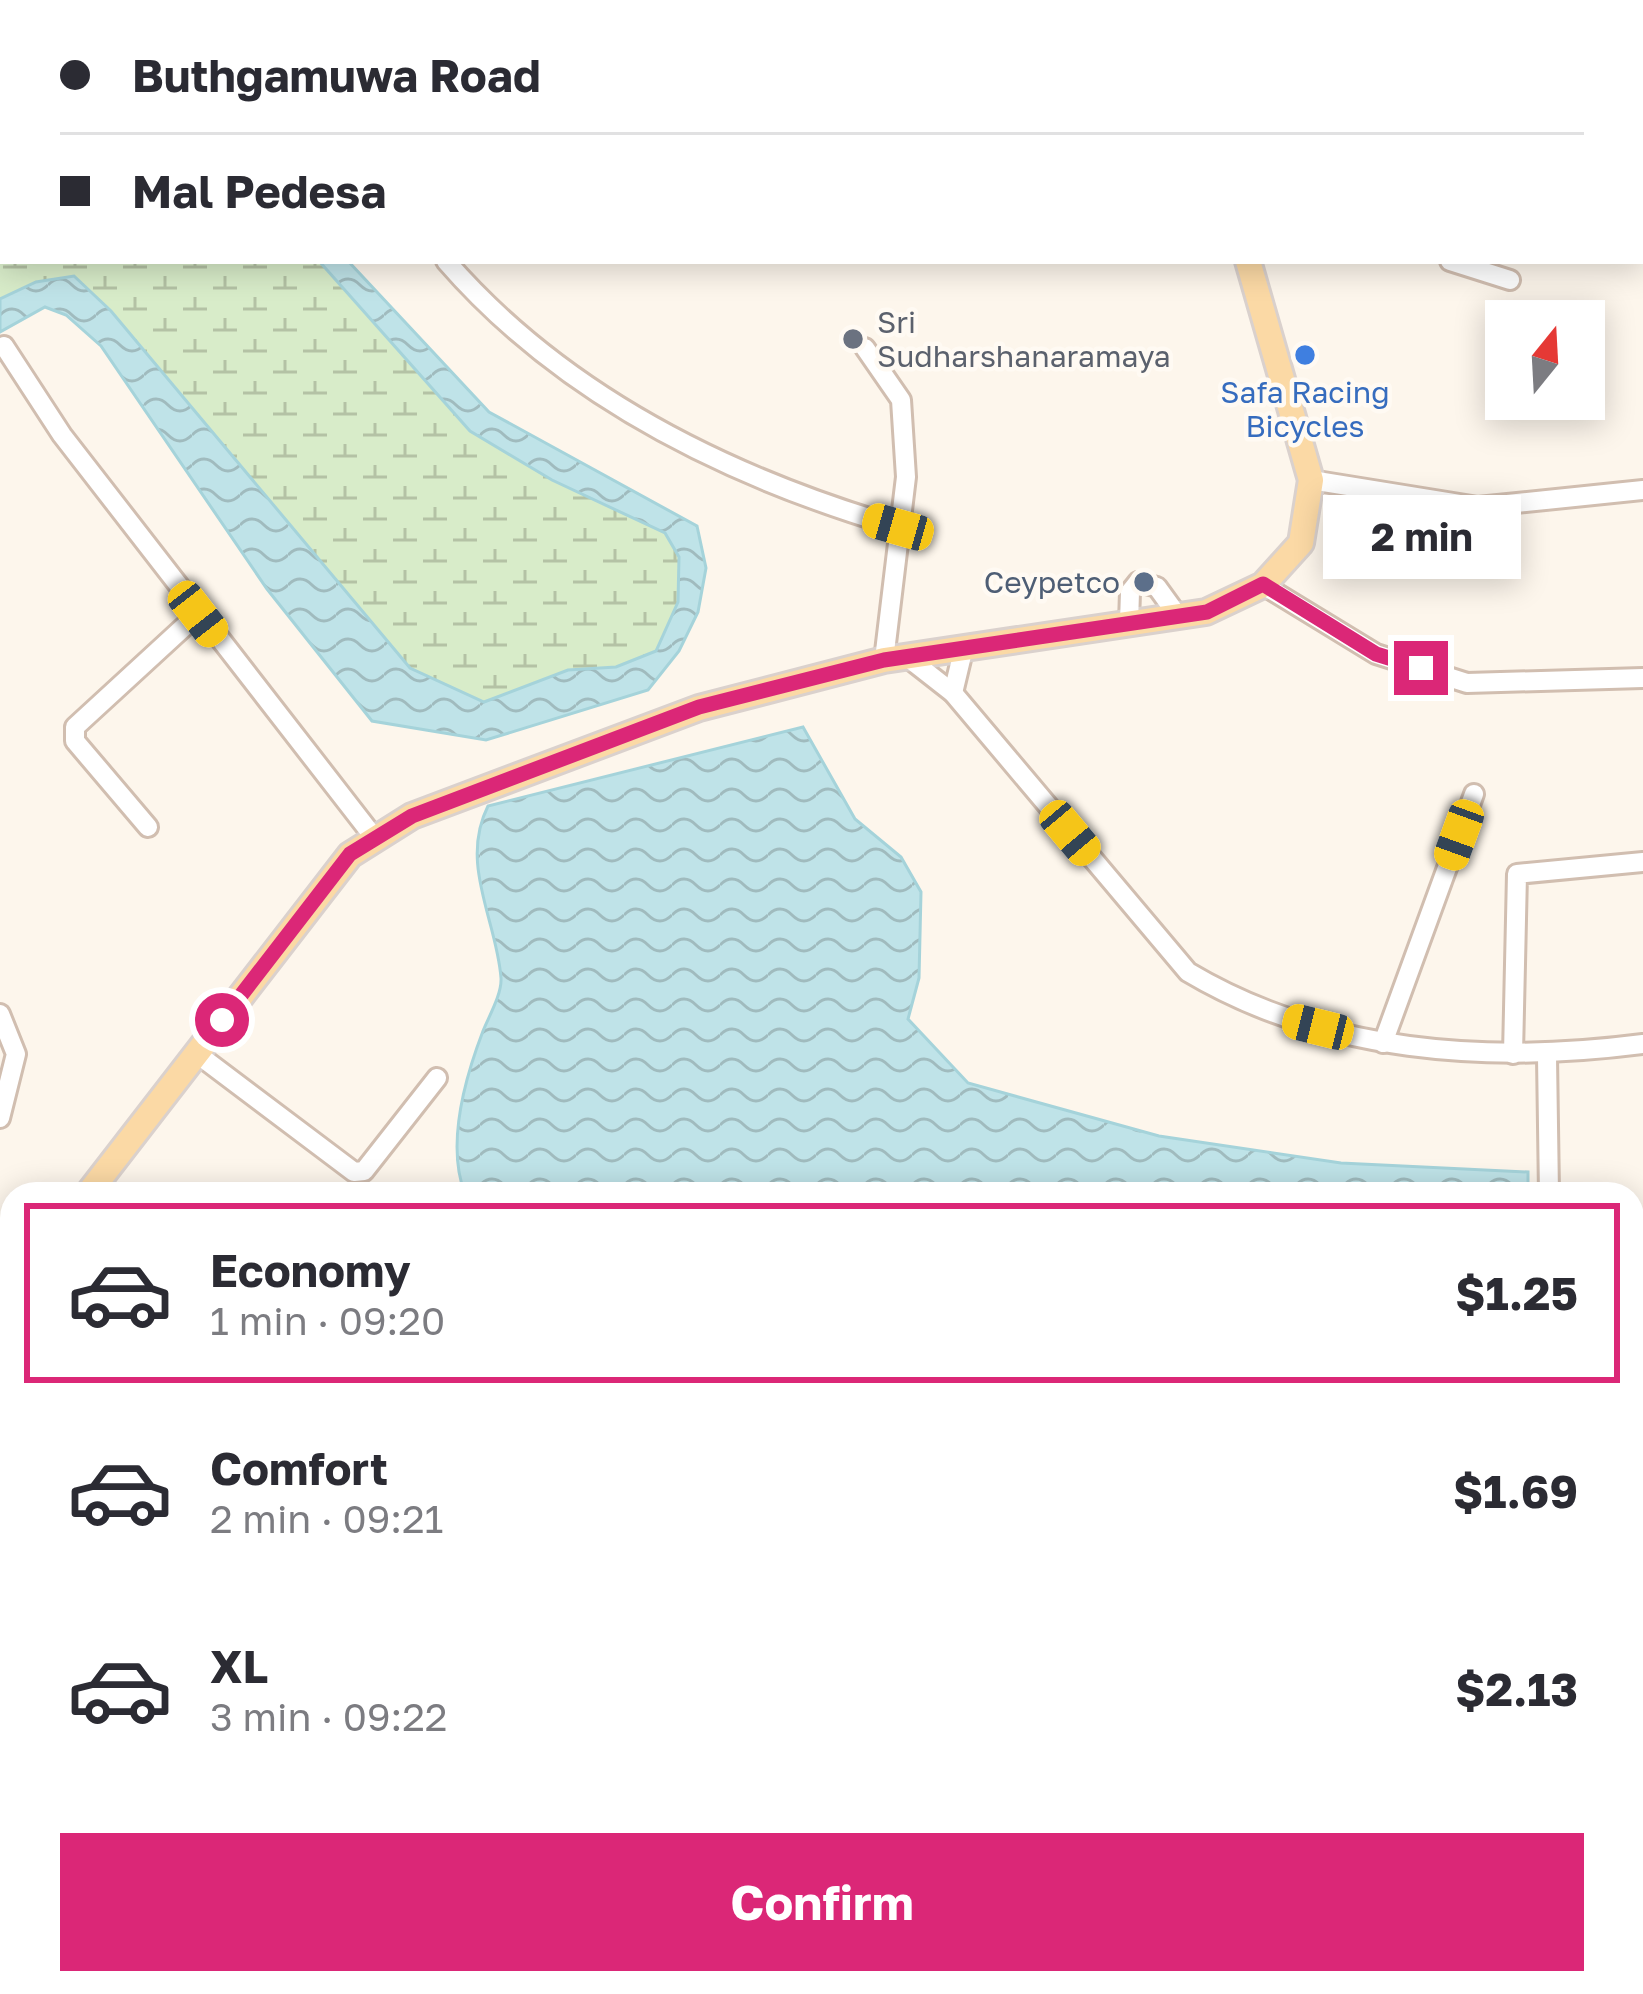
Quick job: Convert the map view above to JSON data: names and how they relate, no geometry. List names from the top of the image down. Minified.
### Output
{"places":["Sri Sudharshanaramaya","Safa Racing Bicycles","Ceypetco"],"north":"top","page":{"banner":["Buthgamuwa Road","Mal Pedesa"],"bubble":"2 min","list":[{"name":"Economy","note":"1 min · 09:20","value":"$1.25"},{"name":"Comfort","note":"2 min · 09:21","value":"$1.69"},{"name":"XL","note":"3 min · 09:22","value":"$2.13"}],"buttons":"Confirm"}}
